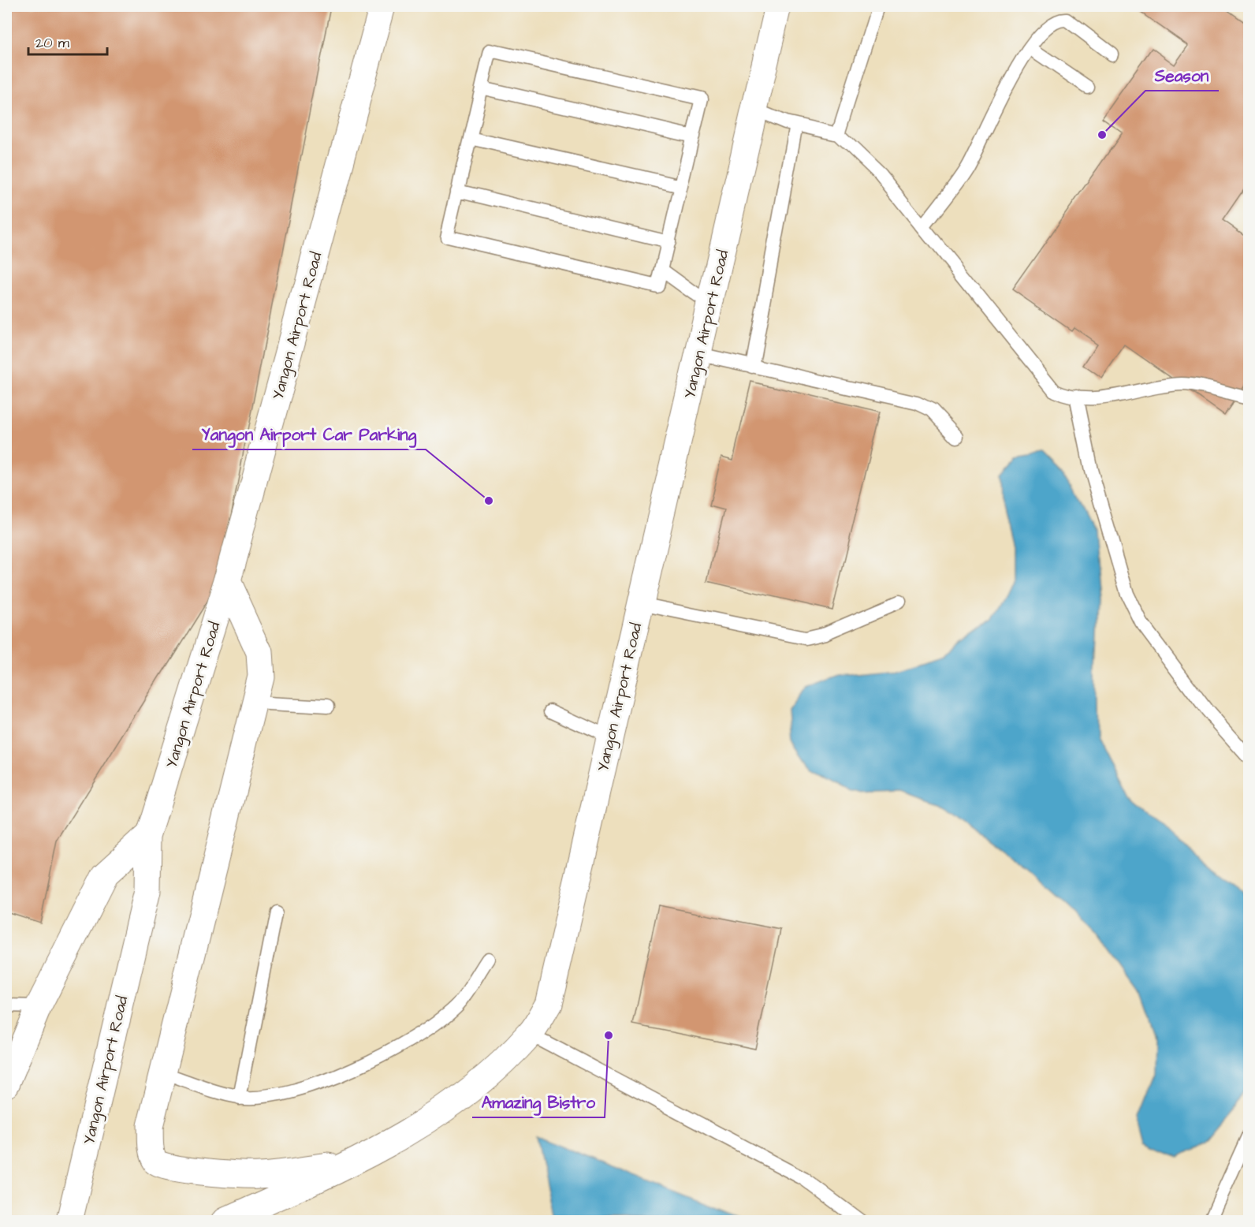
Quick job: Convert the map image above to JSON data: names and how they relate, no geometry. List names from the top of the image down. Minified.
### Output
{"streets":{"main road":["Yangon Airport Road"]},"places":["Season","Yangon Airport Car Parking","Amazing Bistro"],"scale_bar":"20 m"}
